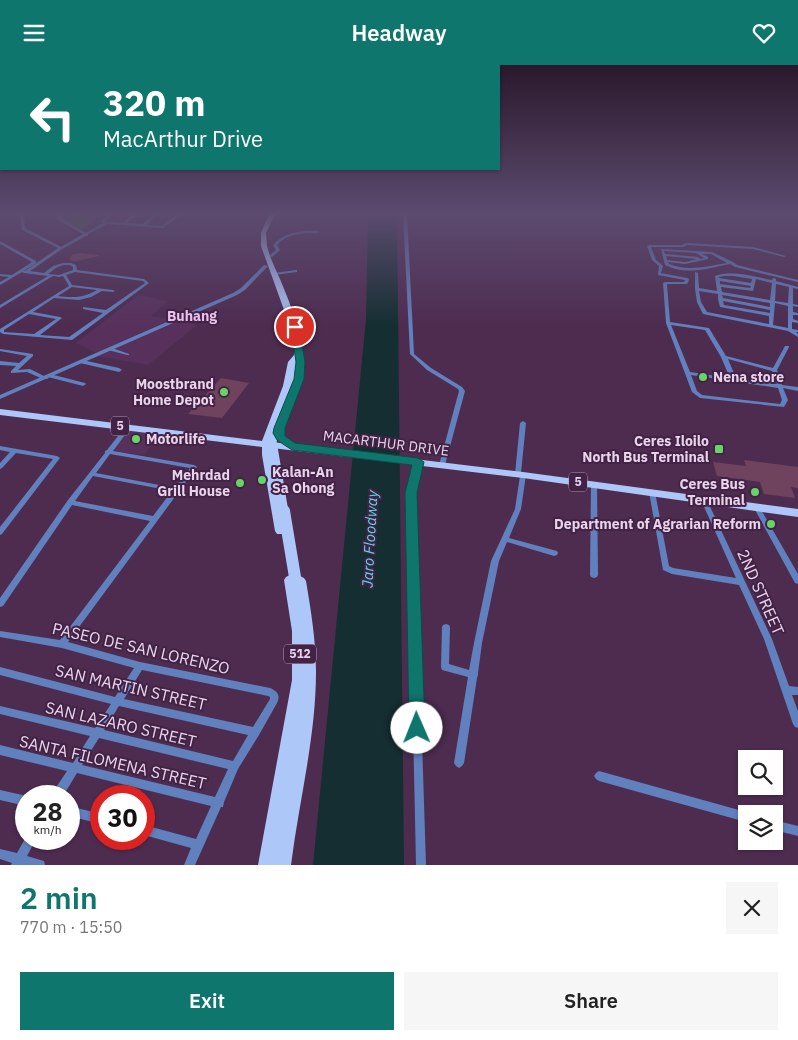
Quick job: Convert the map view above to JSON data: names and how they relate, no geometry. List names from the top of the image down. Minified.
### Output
{"streets":{"main road":["5","MACARTHUR DRIVE","512"],"street":["2ND STREET","PASEO DE SAN LORENZO","SAN MARTIN STREET","SAN LAZARO STREET","SANTA FILOMENA STREET"]},"crossings":[["MACARTHUR DRIVE","2ND STREET"],["MACARTHUR DRIVE","512"],["PASEO DE SAN LORENZO","SAN MARTIN STREET"]],"districts":["Buhang"],"water":["Jaro Floodway"],"places":{"other":["Nena store","Moostbrand Home Depot","Motorlife","Kalan-An Sa Ohong","Mehrdad Grill House","Ceres Bus Terminal","Department of Agrarian Reform"],"transit":["Ceres Iloilo North Bus Terminal"]},"page":{"header":"Headway","turn":["320 m","MacArthur Drive"],"speed":"28 km/h","limit":"30","heading":["2 min","770 m · 15:50"],"buttons":["Exit","Share"]}}
